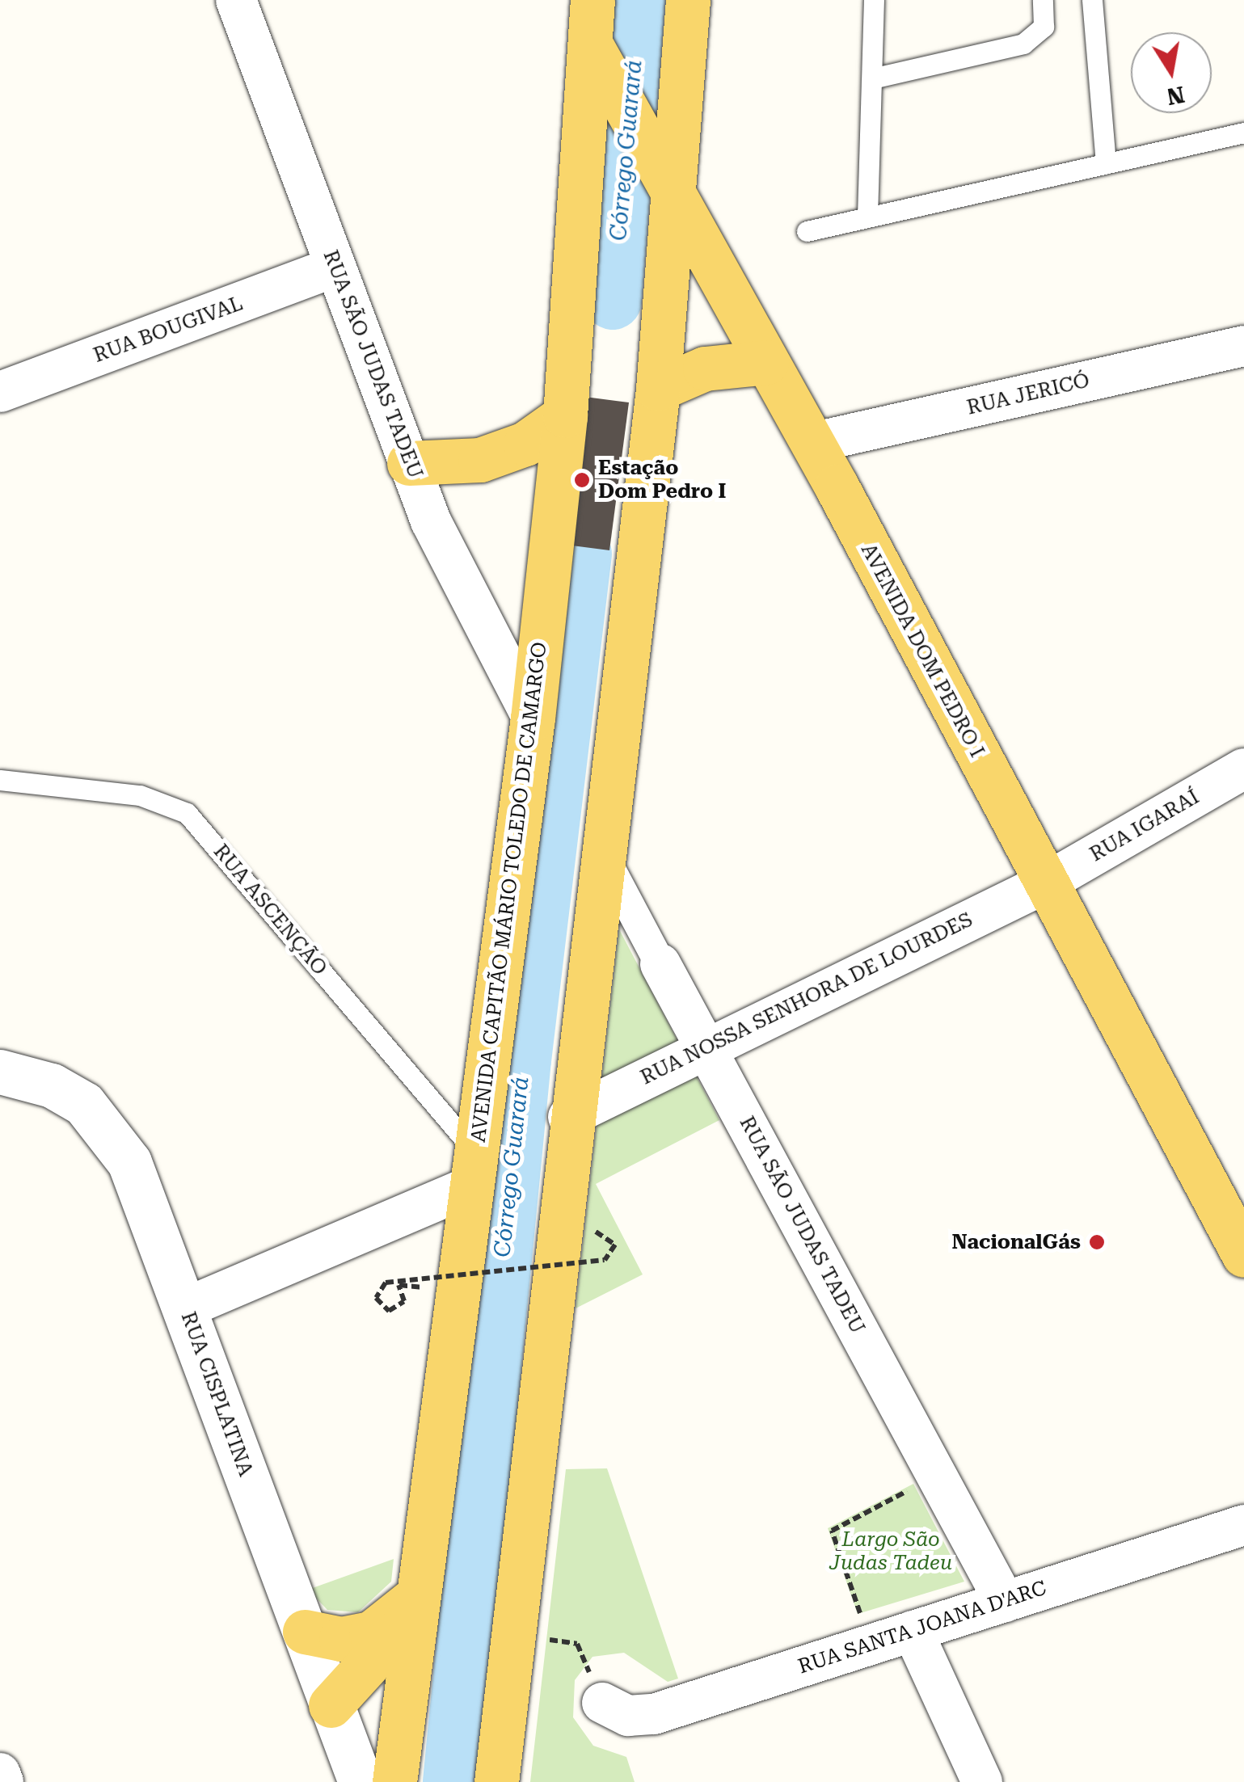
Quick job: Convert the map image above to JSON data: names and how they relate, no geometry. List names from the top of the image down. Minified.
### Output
{"streets":{"main road":["AVENIDA DOM PEDRO I","AVENIDA CAPITÃO MÁRIO TOLEDO DE CAMARGO"],"street":["RUA BOUGIVAL","RUA SÃO JUDAS TADEU","RUA JERICÓ","RUA IGARAÍ","RUA NOSSA SENHORA DE LOURDES","RUA CISPLATINA","RUA SANTA JOANA D'ARC"],"lane":["RUA ASCENÇÃO"]},"crossings":[["RUA BOUGIVAL","RUA SÃO JUDAS TADEU"],["RUA SÃO JUDAS TADEU","AVENIDA CAPITÃO MÁRIO TOLEDO DE CAMARGO"],["RUA SÃO JUDAS TADEU","RUA NOSSA SENHORA DE LOURDES"],["RUA SÃO JUDAS TADEU","RUA SANTA JOANA D'ARC"],["RUA JERICÓ","AVENIDA DOM PEDRO I"],["AVENIDA DOM PEDRO I","RUA IGARAÍ"],["AVENIDA DOM PEDRO I","AVENIDA CAPITÃO MÁRIO TOLEDO DE CAMARGO"],["AVENIDA DOM PEDRO I","RUA NOSSA SENHORA DE LOURDES"],["RUA IGARAÍ","RUA NOSSA SENHORA DE LOURDES"],["AVENIDA CAPITÃO MÁRIO TOLEDO DE CAMARGO","RUA ASCENÇÃO"]],"water":["Córrego Guarará"],"parks":["Largo São Judas Tadeu"],"places":["Estação Dom Pedro I","NacionalGás"],"north":"bottom"}
